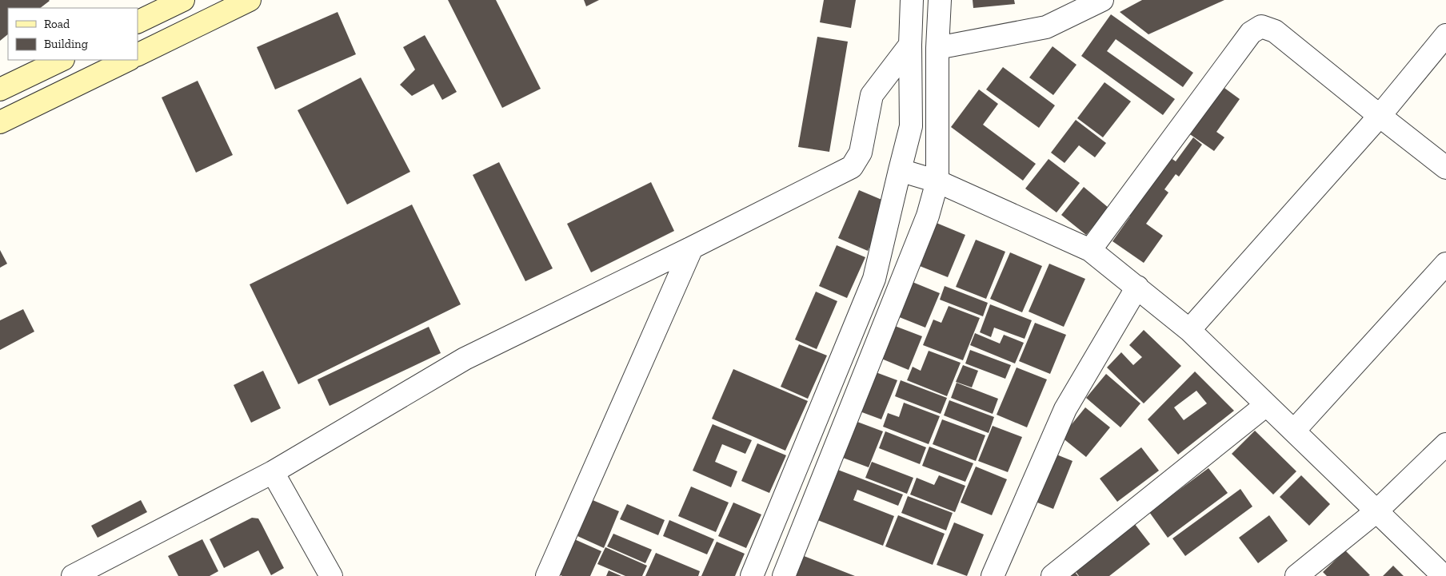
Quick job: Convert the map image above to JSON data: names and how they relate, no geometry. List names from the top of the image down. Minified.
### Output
{"legend":["Road","Building"]}
